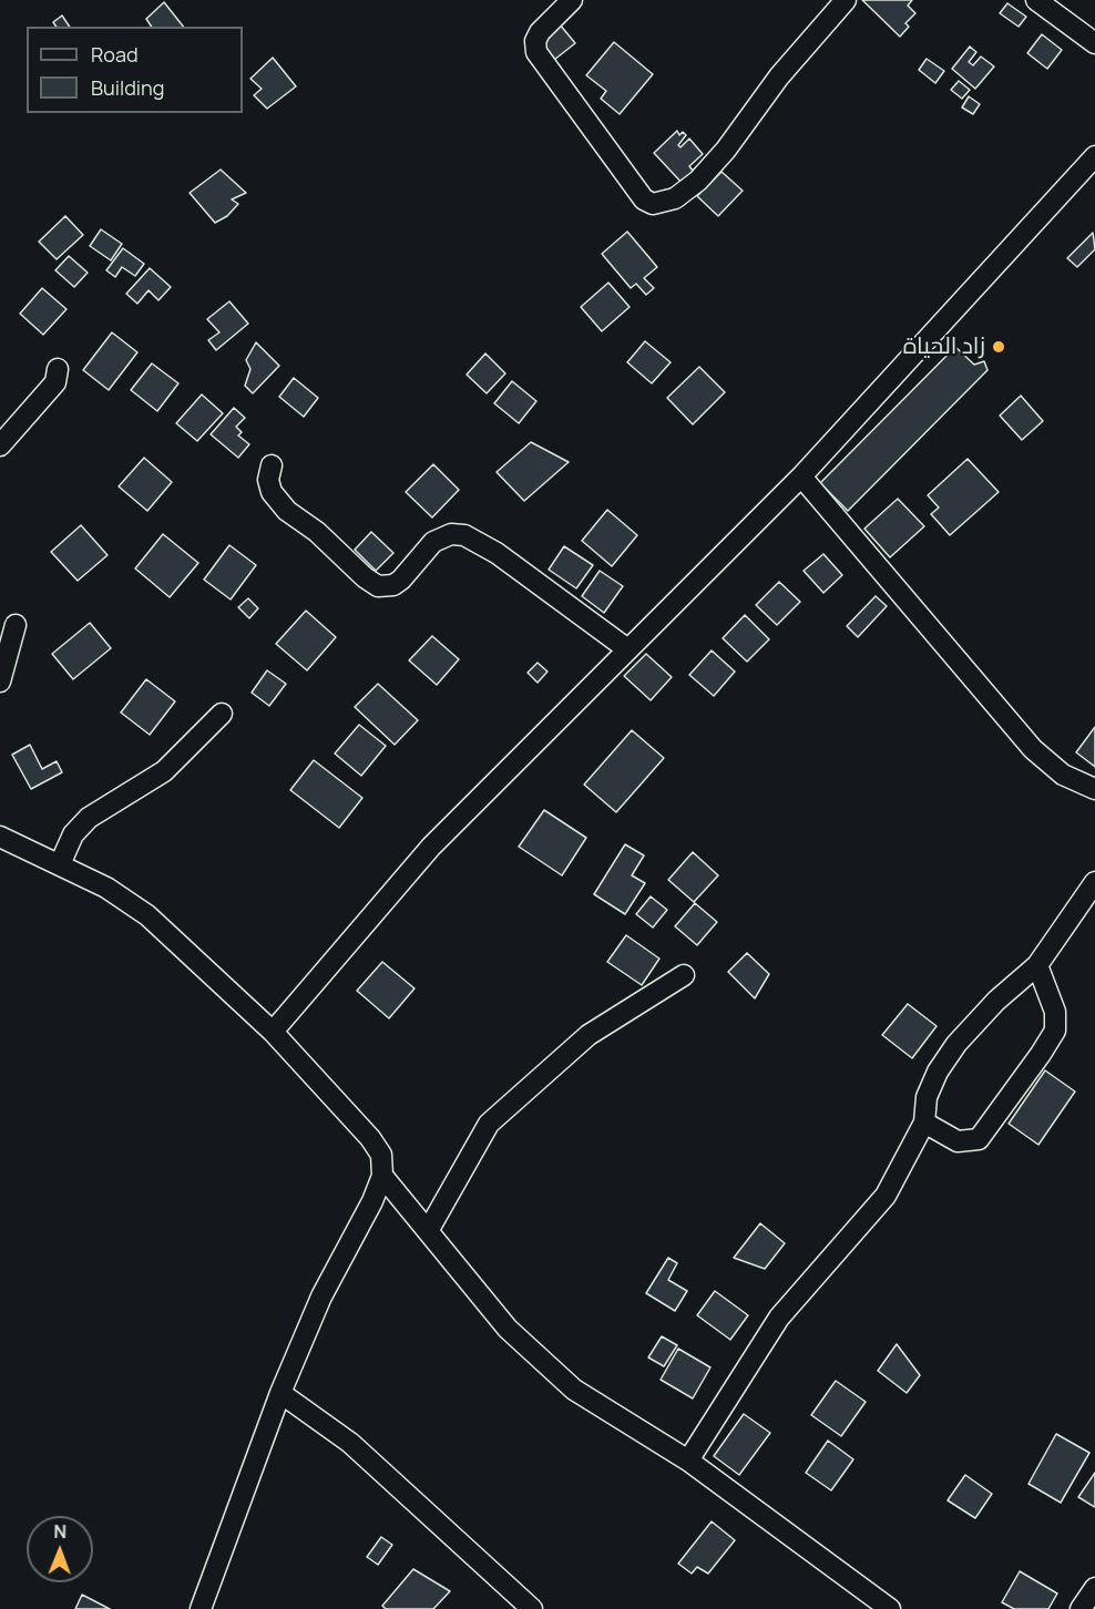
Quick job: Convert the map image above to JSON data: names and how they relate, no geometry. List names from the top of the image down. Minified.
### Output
{"places":["زاد الحياة"],"legend":["Road","Building"],"north":"top"}
